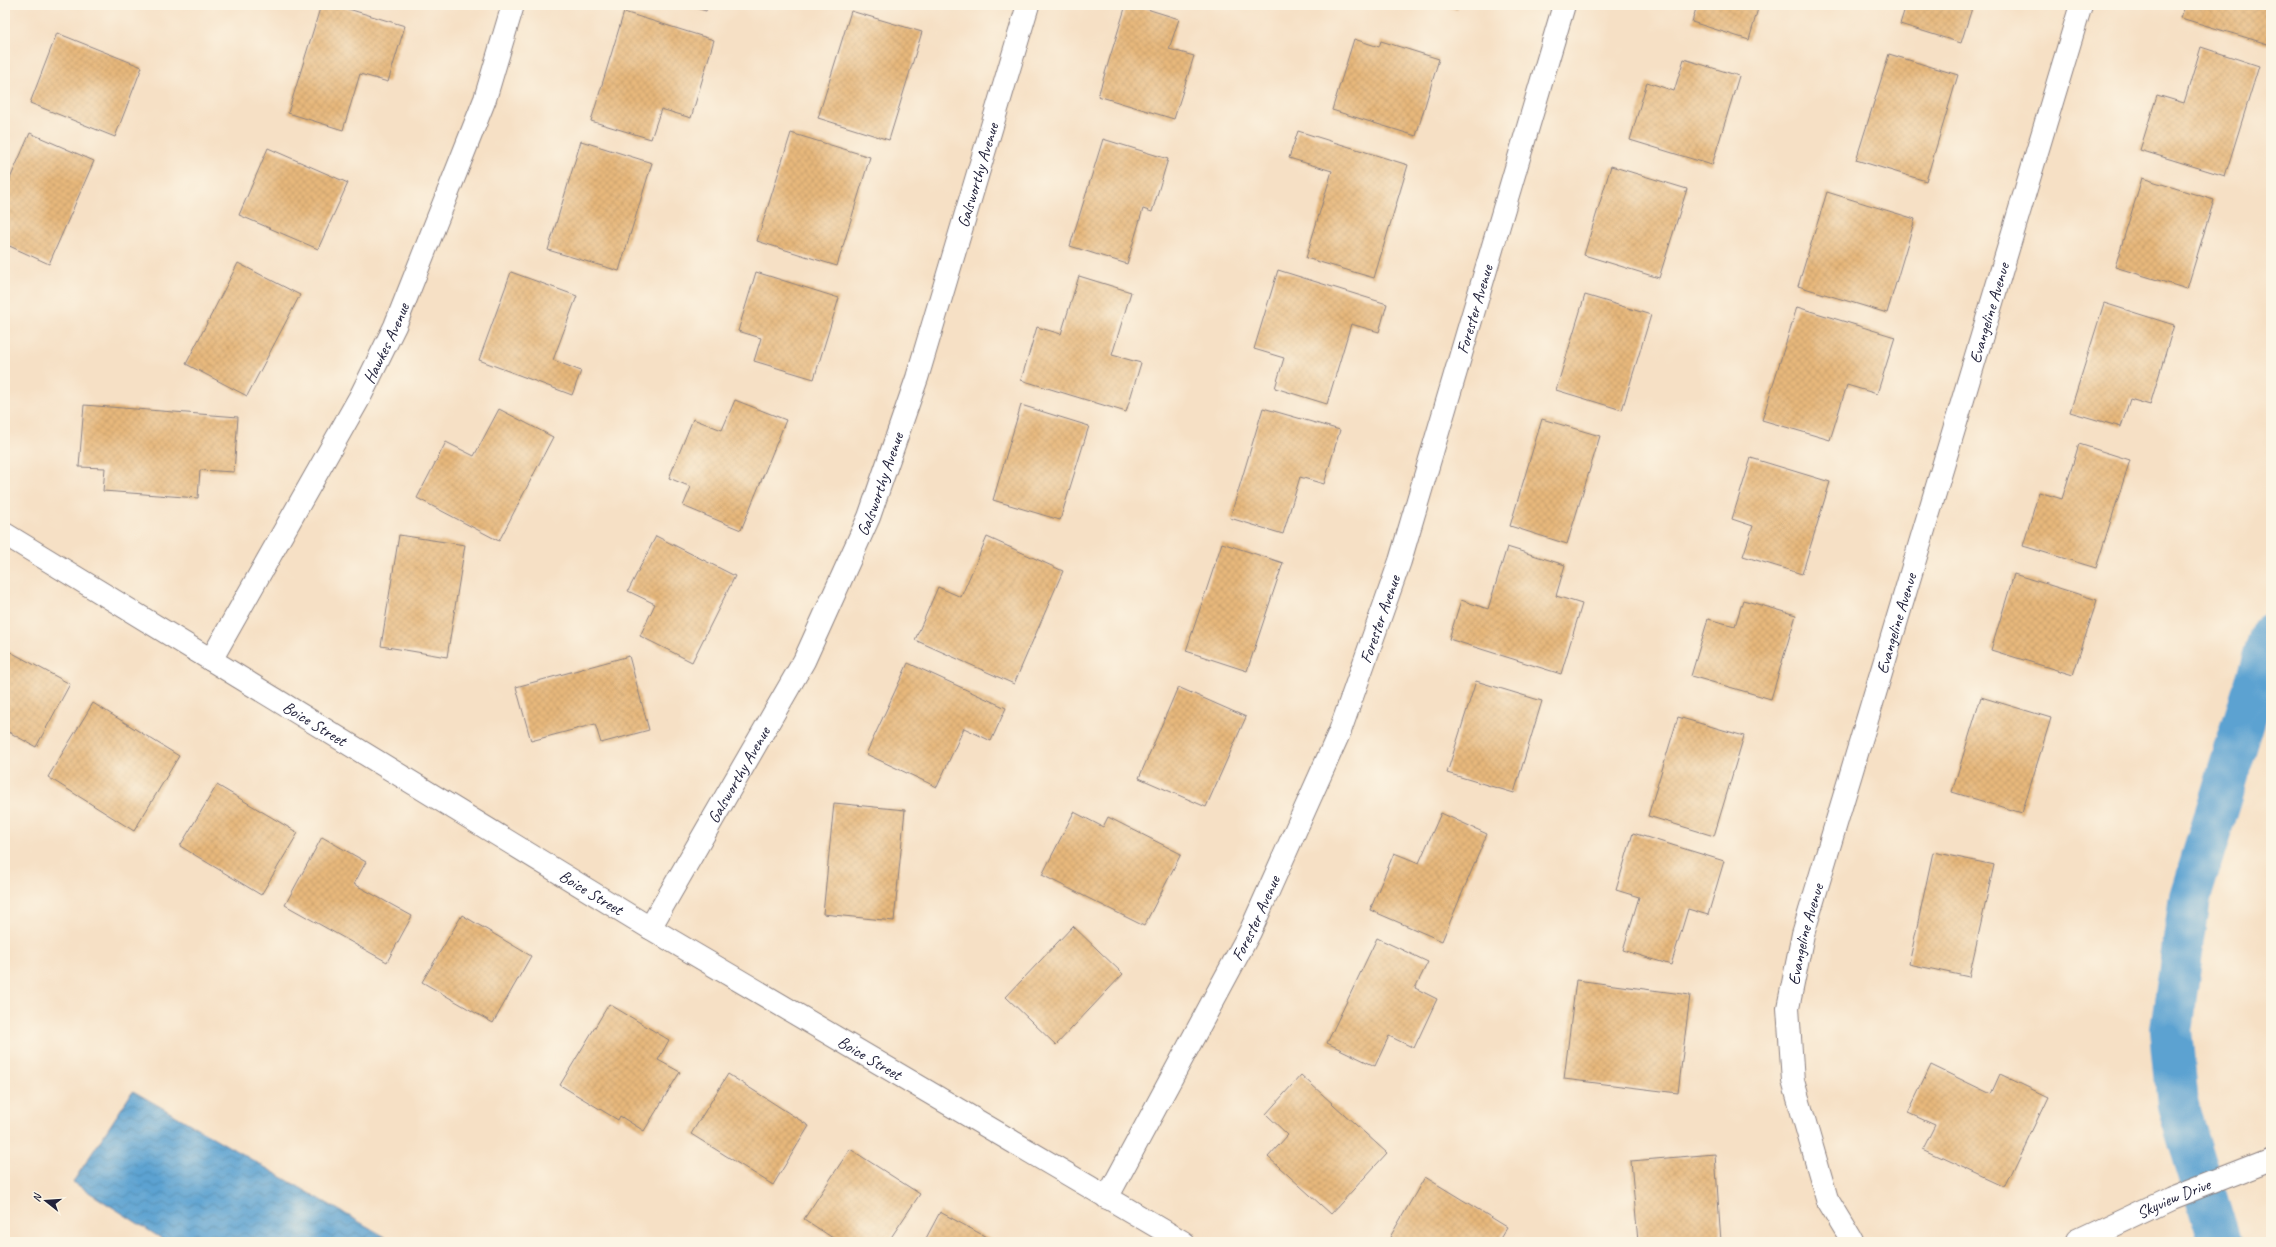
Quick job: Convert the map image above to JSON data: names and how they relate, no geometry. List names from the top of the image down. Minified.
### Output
{"streets":{"street":["Galsworthy Avenue","Forester Avenue","Evangeline Avenue","Hawkes Avenue","Boice Street","Skyview Drive"]},"crossings":[["Galsworthy Avenue","Boice Street"],["Forester Avenue","Boice Street"],["Hawkes Avenue","Boice Street"]],"north":"left"}
